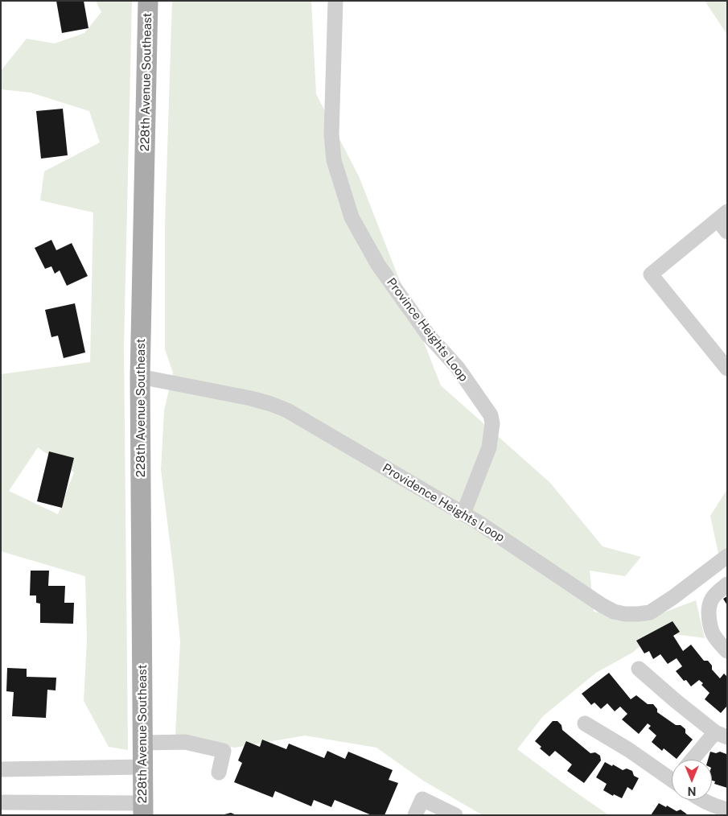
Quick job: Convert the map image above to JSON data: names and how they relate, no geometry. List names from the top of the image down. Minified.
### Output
{"streets":{"main road":["228th Avenue Southeast"],"street":["Province Heights Loop","Providence Heights Loop"]},"crossings":[["228th Avenue Southeast","Providence Heights Loop"],["Province Heights Loop","Providence Heights Loop"]],"north":"bottom"}
